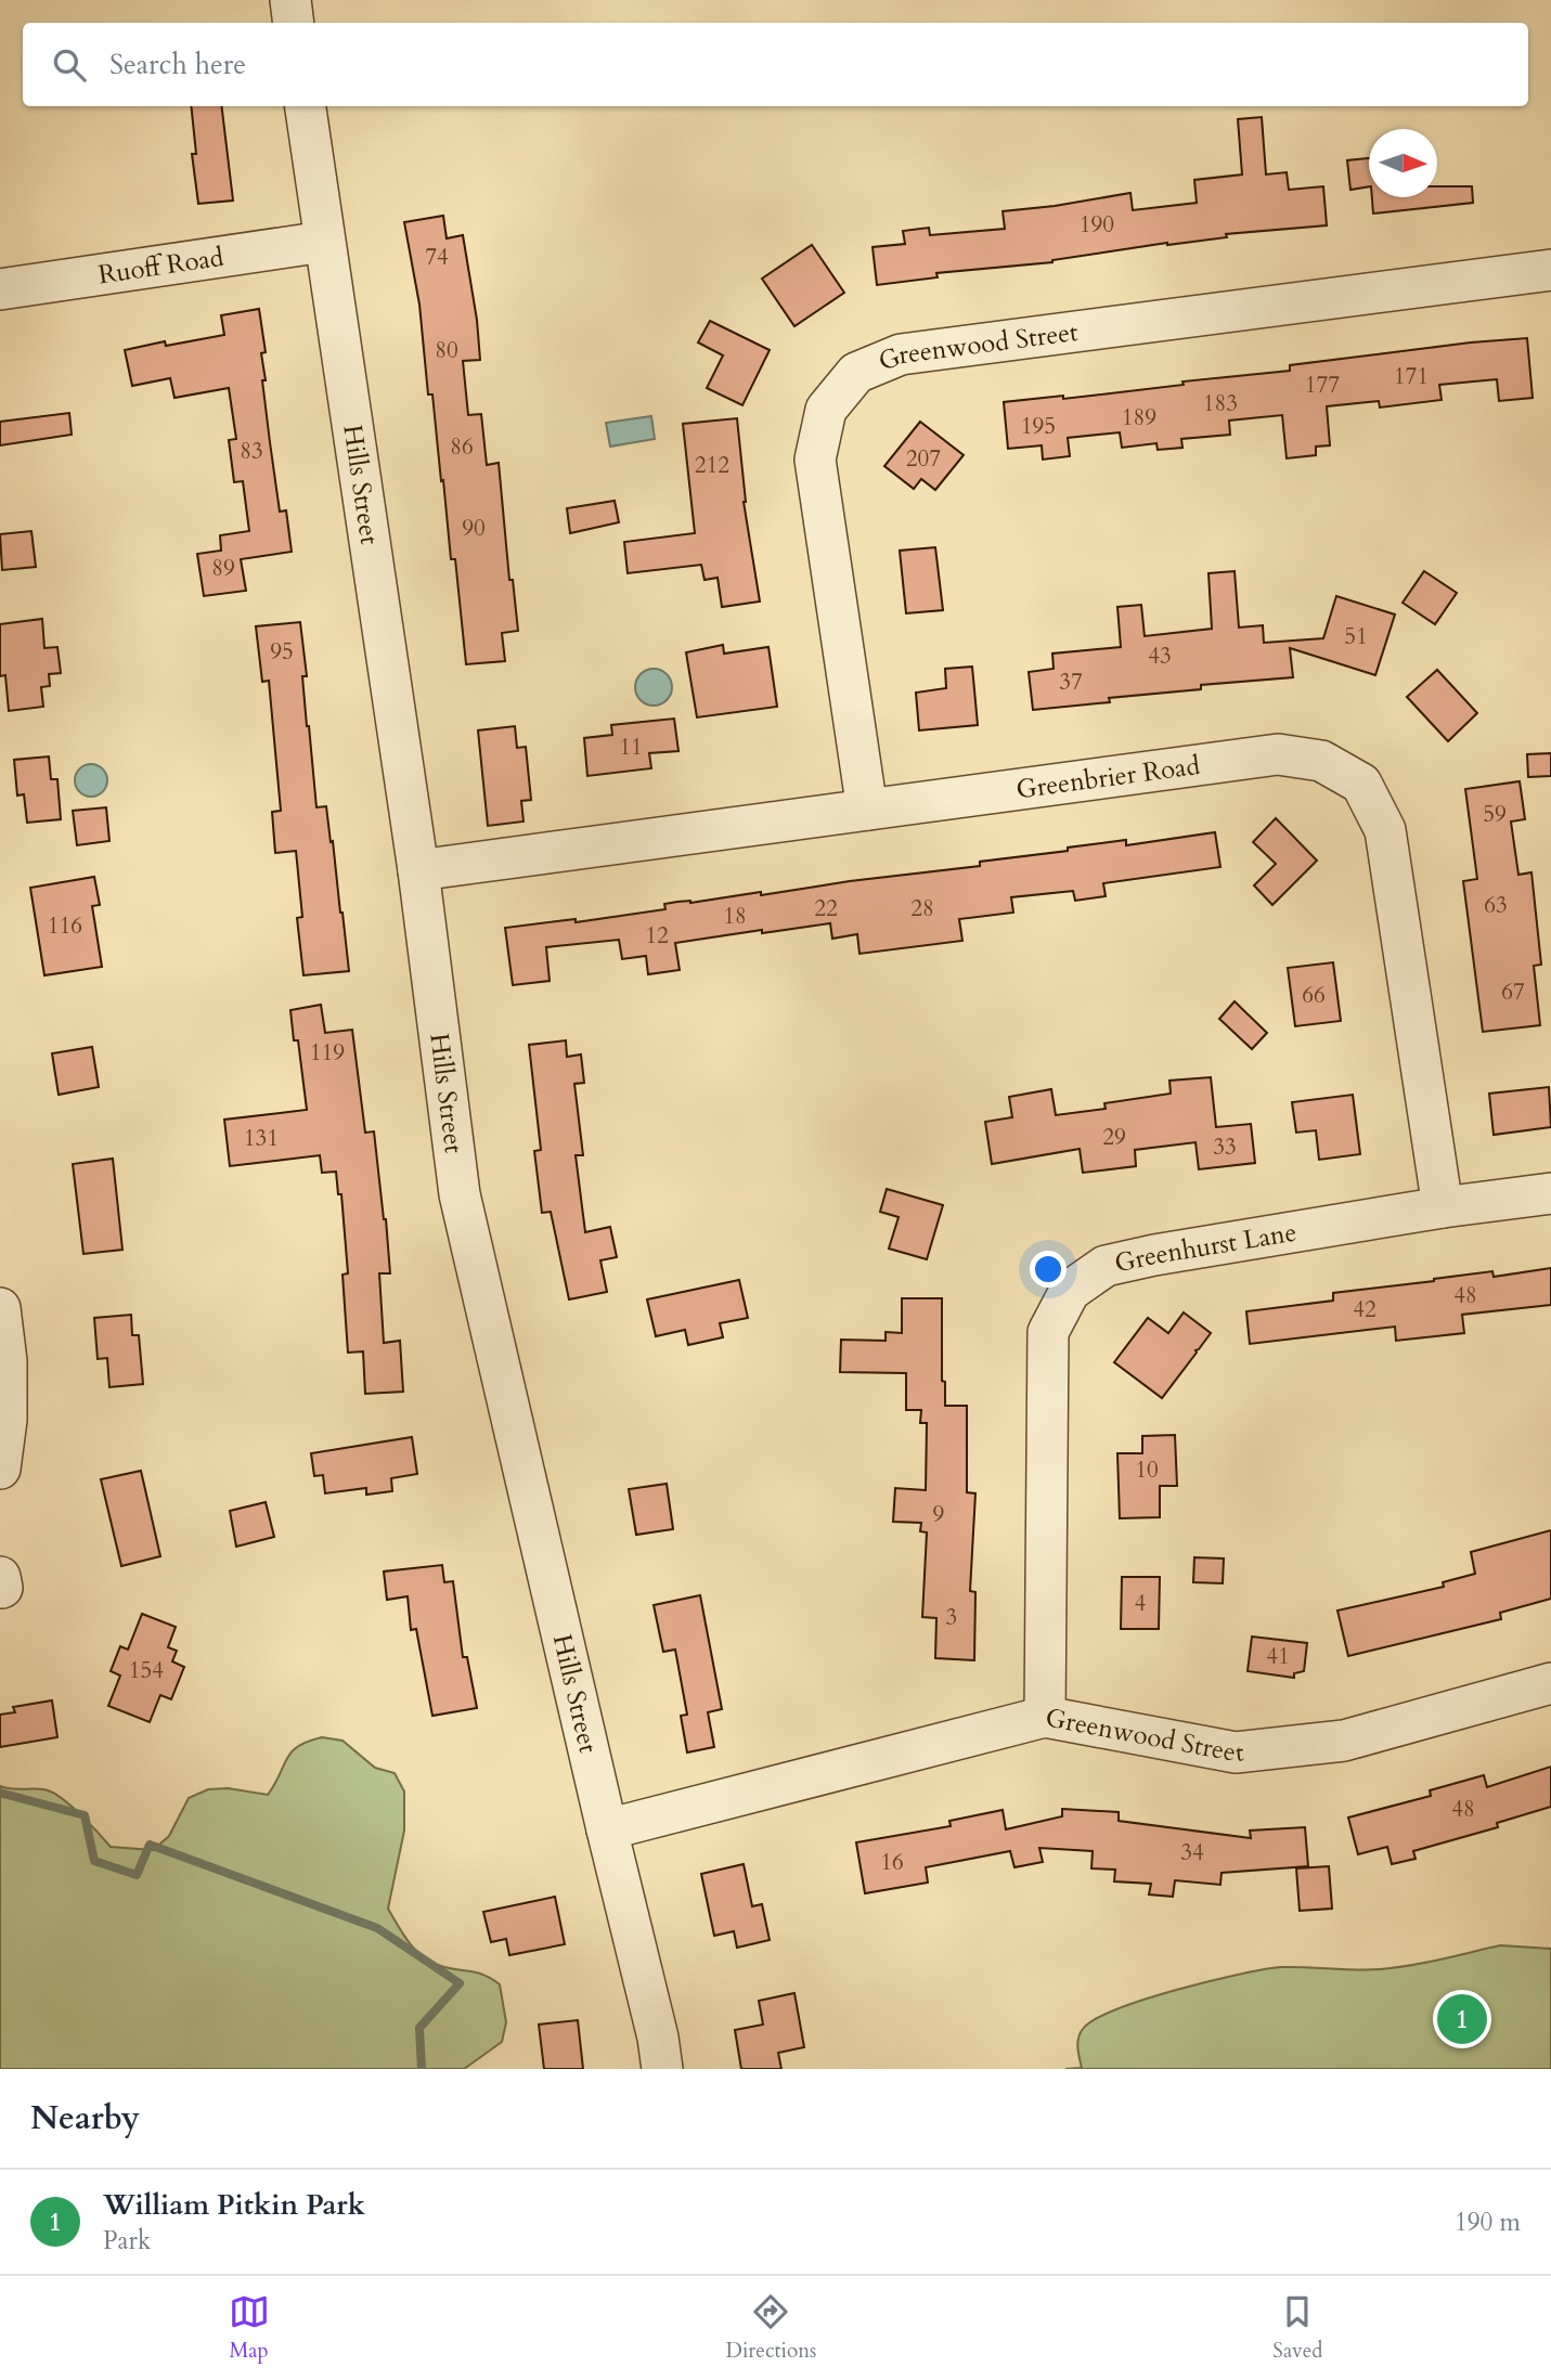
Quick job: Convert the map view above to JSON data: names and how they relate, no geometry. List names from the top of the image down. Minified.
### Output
{"streets":{"street":["Ruoff Road","Greenwood Street","Hills Street","Greenbrier Road","Greenhurst Lane"]},"crossings":[["Ruoff Road","Hills Street"],["Greenwood Street","Hills Street"],["Greenwood Street","Greenbrier Road"],["Greenwood Street","Greenhurst Lane"],["Hills Street","Greenbrier Road"],["Greenbrier Road","Greenhurst Lane"]],"house_numbers":["190","74","80","171","177","183","189","195","86","83","207","212","90","89","51","95","43","37","11","59","63","22","28","18","116","12","67","66","119","29","131","33","48","42","10","9","4","3","41","154","48","34","16"],"north":"right","page":{"search":"Search here","pins":"1","heading":"Nearby","list":[{"mark":"1","name":"William Pitkin Park","note":"Park","value":"190 m"}],"nav":["Map","Directions","Saved"]}}
